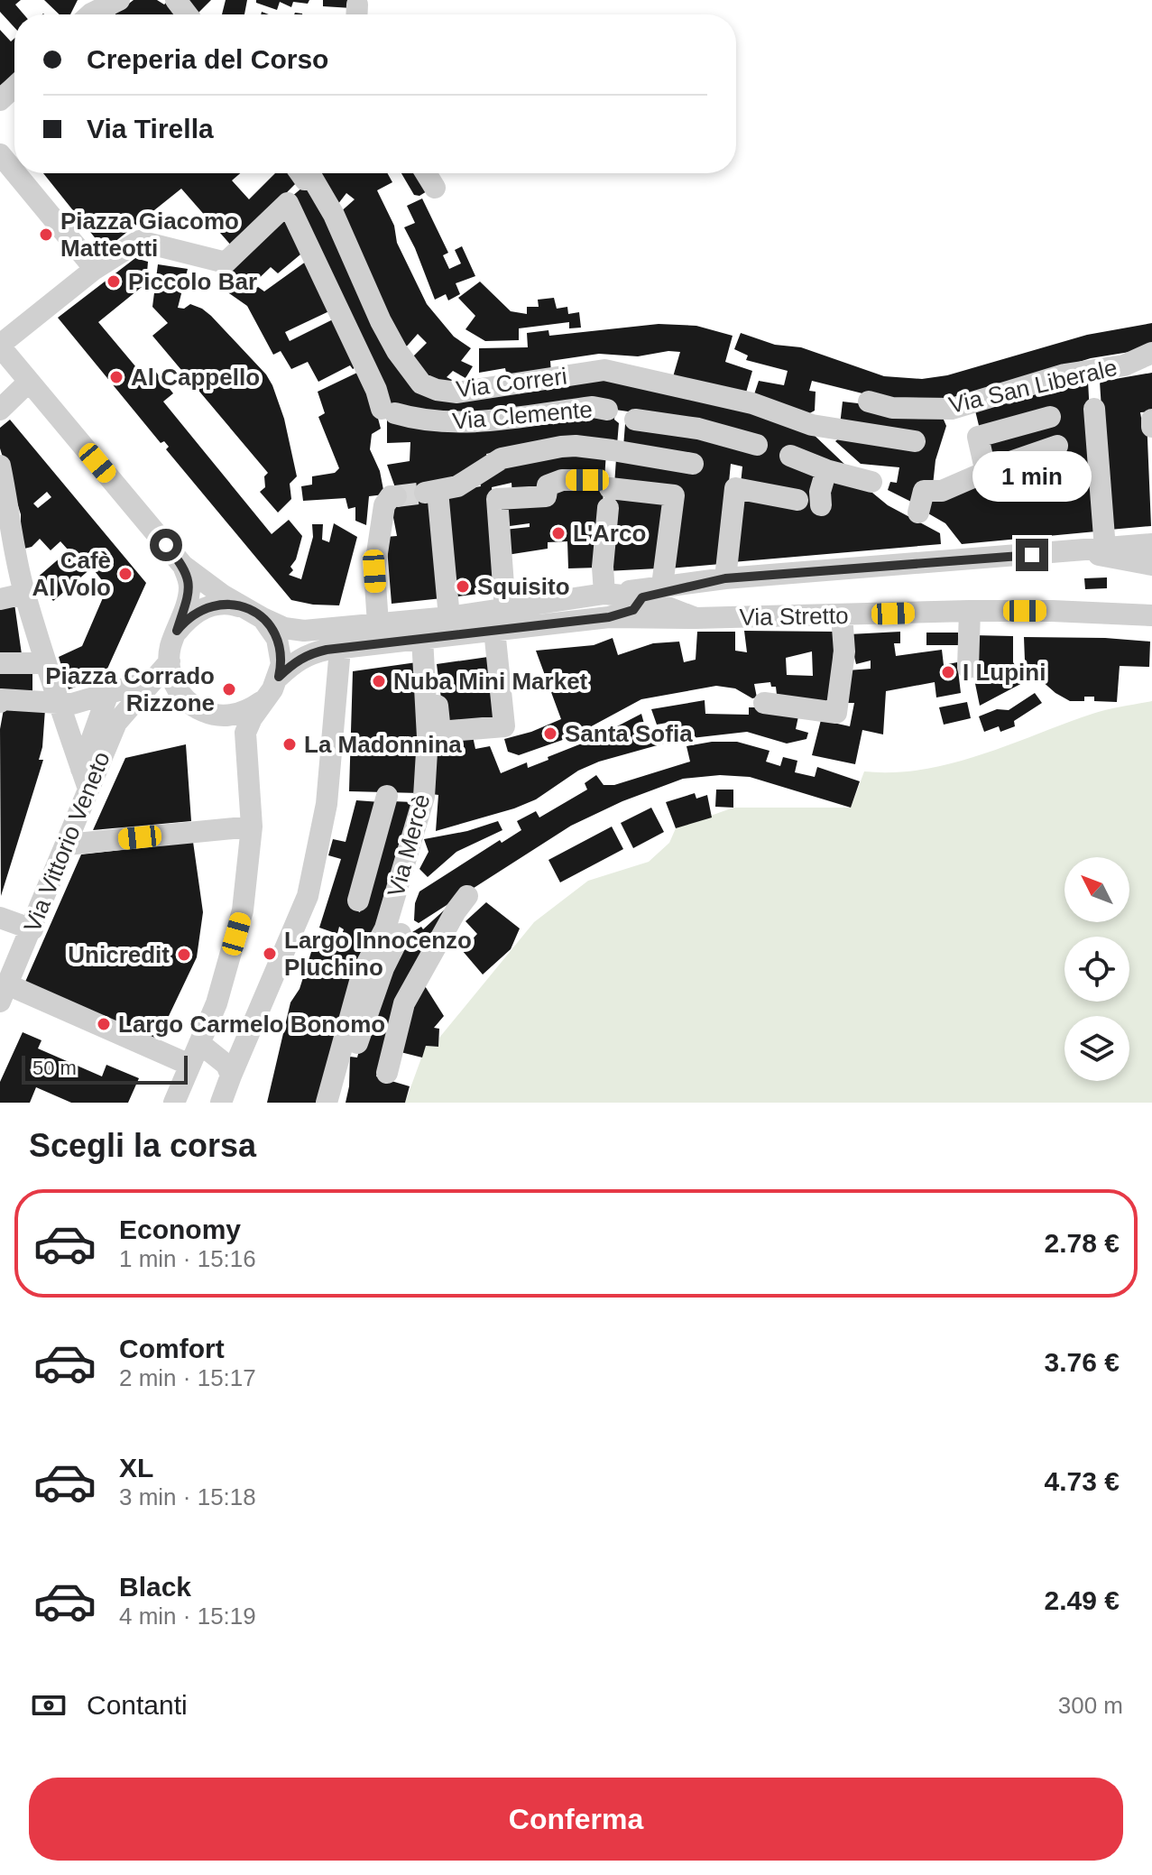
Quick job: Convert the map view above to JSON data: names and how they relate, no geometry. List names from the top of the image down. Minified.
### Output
{"streets":{"street":["Via Correri","Via San Liberale","Via Clemente","Via Stretto","Via Vittorio Veneto","Via Mercè"]},"places":["Piazza Giacomo Matteotti","Piccolo Bar","Al Cappello","L'Arco","Cafè Al Volo","Squisito","I Lupini","Nuba Mini Market","Piazza Corrado Rizzone","Santa Sofia","La Madonnina","Largo Innocenzo Pluchino","Unicredit","Largo Carmelo Bonomo"],"scale_bar":"50 m","north":"top left","page":{"banner":["Creperia del Corso","Via Tirella"],"bubble":"1 min","scale":"50 m","heading":"Scegli la corsa","list":[{"name":"Economy","note":"1 min · 15:16","value":"2.78 €"},{"name":"Comfort","note":"2 min · 15:17","value":"3.76 €"},{"name":"XL","note":"3 min · 15:18","value":"4.73 €"},{"name":"Black","note":"4 min · 15:19","value":"2.49 €"}],"pay":["Contanti","300 m"],"buttons":"Conferma"}}
